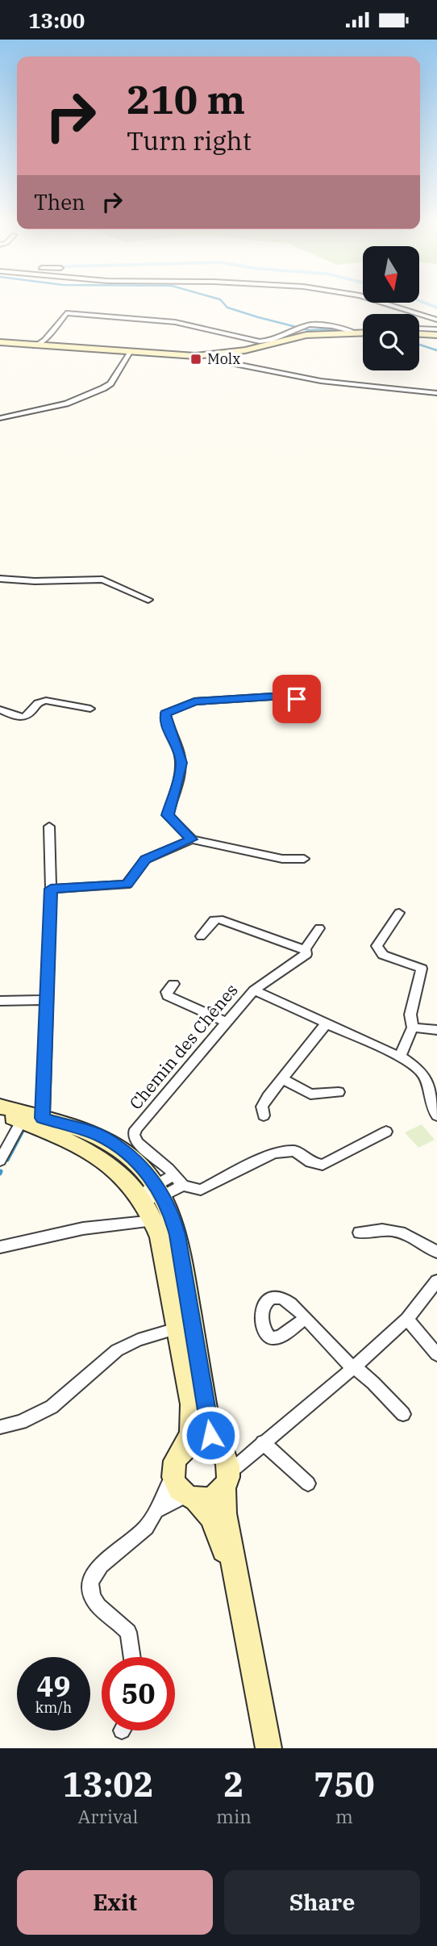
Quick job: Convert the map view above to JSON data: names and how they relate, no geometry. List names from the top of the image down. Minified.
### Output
{"streets":{"street":["Chemin des Chênes"]},"places":{"transit":["Molx"]},"north":"bottom","page":{"status":"13:00","turn":["210 m","Turn right"],"then":"Then","speed":"49 km/h","limit":"50","eta":["13:02","Arrival","2","min","750","m"],"buttons":["Exit","Share"]}}
